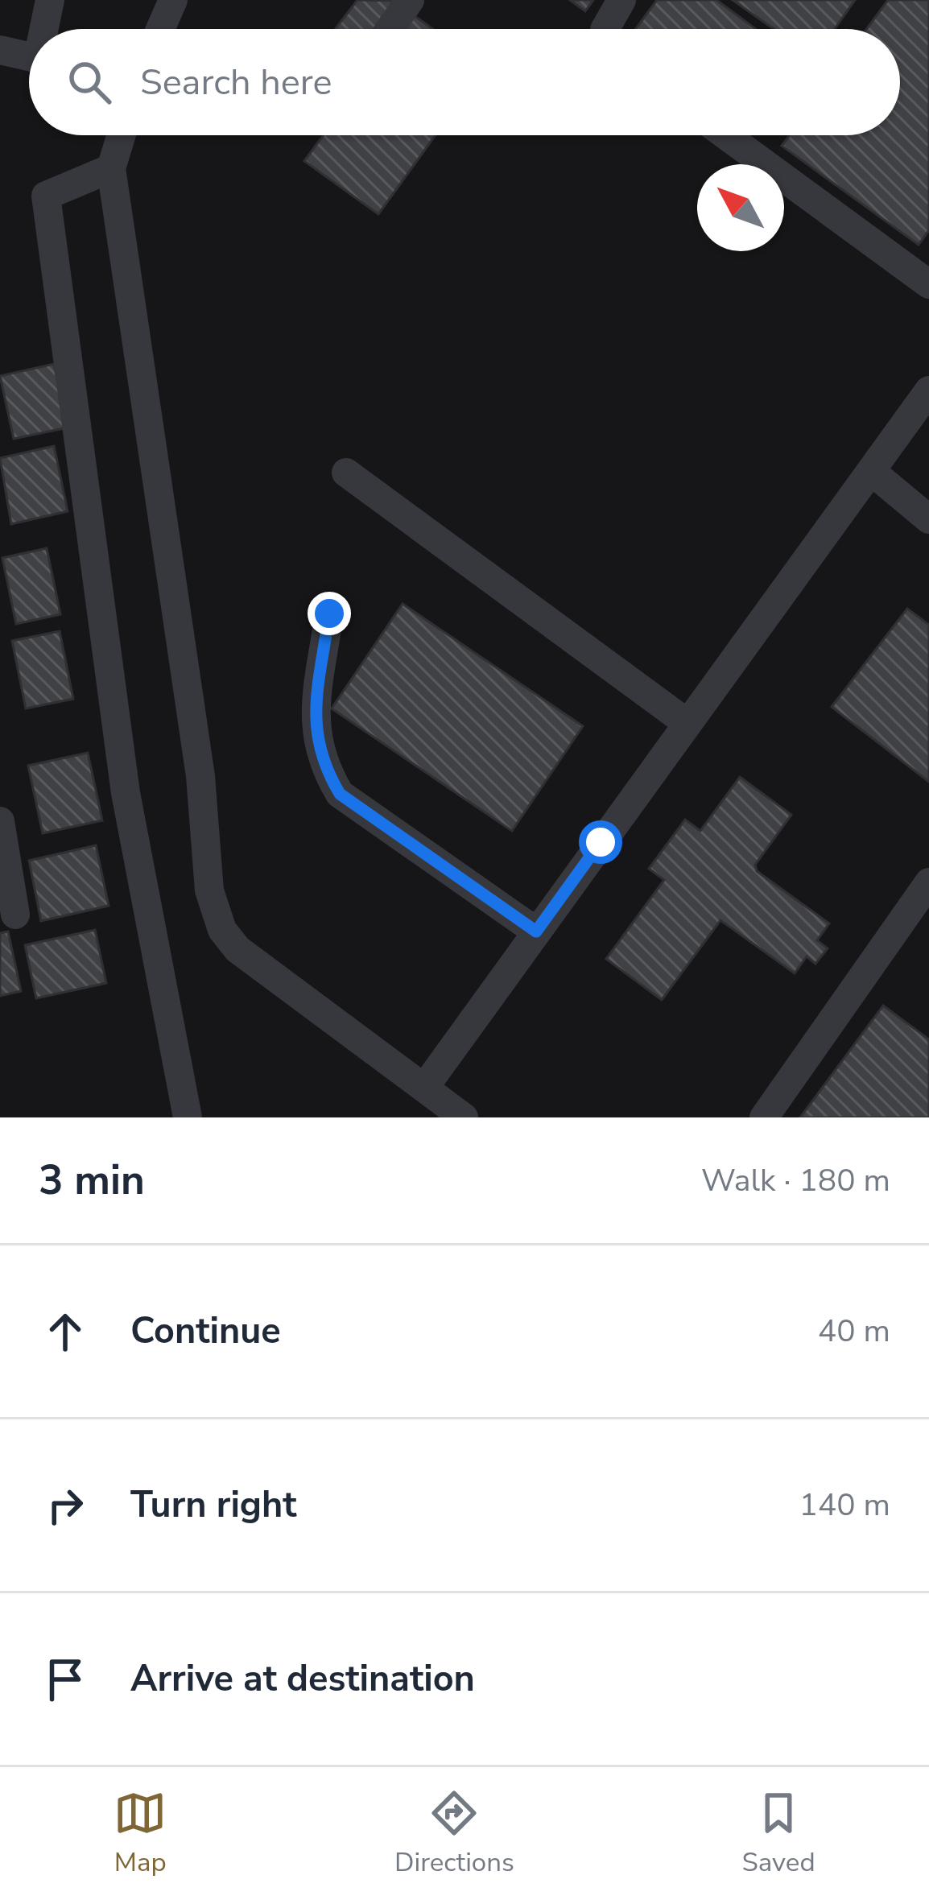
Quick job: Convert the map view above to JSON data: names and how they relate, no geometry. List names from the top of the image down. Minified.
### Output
{"north":"top left","page":{"search":"Search here","heading":["3 min","Walk · 180 m"],"list":[["Continue","40 m"],["Turn right","140 m"],"Arrive at destination"],"nav":["Map","Directions","Saved"]}}
